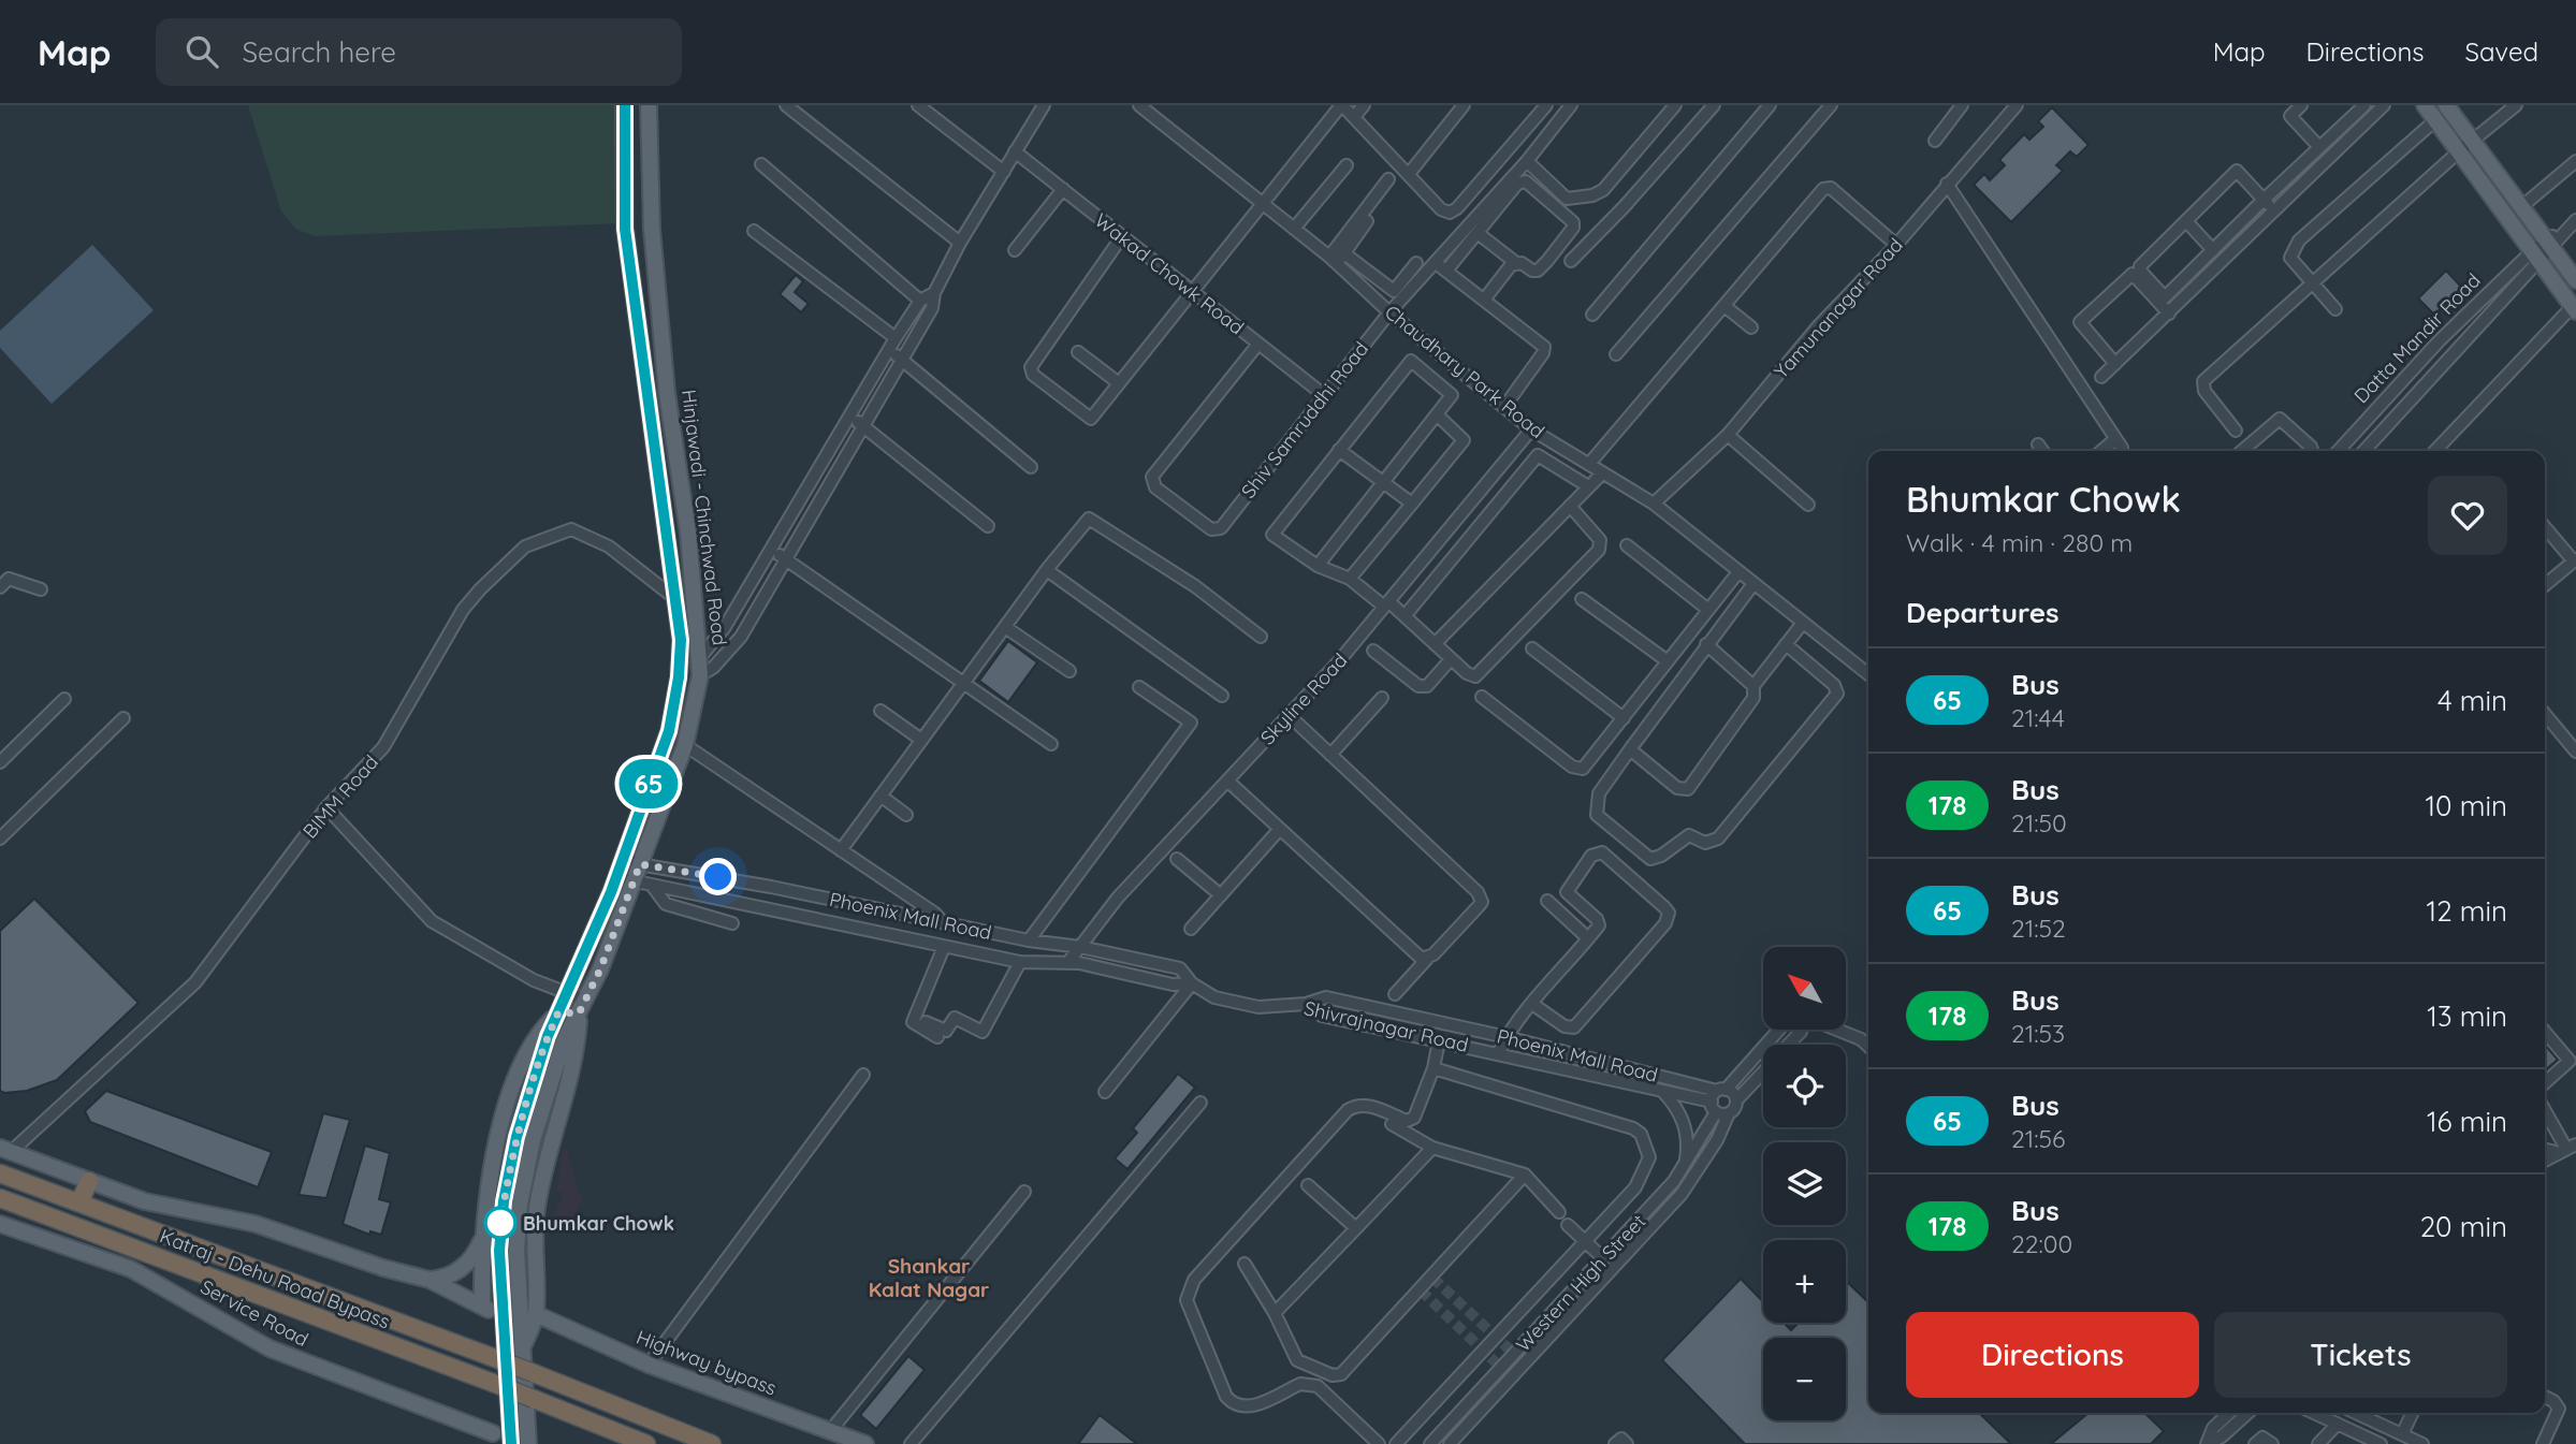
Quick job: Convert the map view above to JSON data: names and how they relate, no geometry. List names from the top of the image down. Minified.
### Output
{"streets":{"highway":["Katraj - Dehu Road Bypass"],"main road":["Hinjawadi - Chinchwad Road","Service Road","Highway bypass"],"street":["Wakad Chowk Road","Yamunanagar Road","Datta Mandir Road","Chaudhary Park Road","Shiv Samruddhi Road","Skyline Road","BIMM Road","Phoenix Mall Road","Shivrajnagar Road","Western High Street"]},"crossings":[["Wakad Chowk Road","Shiv Samruddhi Road"],["Yamunanagar Road","Chaudhary Park Road"],["Chaudhary Park Road","Shiv Samruddhi Road"],["Chaudhary Park Road","Skyline Road"],["Hinjawadi - Chinchwad Road","BIMM Road"],["Hinjawadi - Chinchwad Road","Phoenix Mall Road"],["Skyline Road","Phoenix Mall Road"],["Skyline Road","Shivrajnagar Road"],["Phoenix Mall Road","Shivrajnagar Road"],["Phoenix Mall Road","Western High Street"]],"districts":["Shankar Kalat Nagar"],"places":["Bhumkar Chowk"],"lines":["bus line 65"],"north":"top left","page":{"header":"Map","search":"Search here","nav":["Map","Directions","Saved"],"on_map":"65","heading":[["Bhumkar Chowk","Walk · 4 min · 280 m"],"Departures"],"list":[{"mark":"65","name":"Bus","note":"21:44","value":"4 min"},{"mark":"178","name":"Bus","note":"21:50","value":"10 min"},{"mark":"65","name":"Bus","note":"21:52","value":"12 min"},{"mark":"178","name":"Bus","note":"21:53","value":"13 min"},{"mark":"65","name":"Bus","note":"21:56","value":"16 min"},{"mark":"178","name":"Bus","note":"22:00","value":"20 min"}],"map_buttons":["+","−"],"buttons":["Directions","Tickets"]}}
